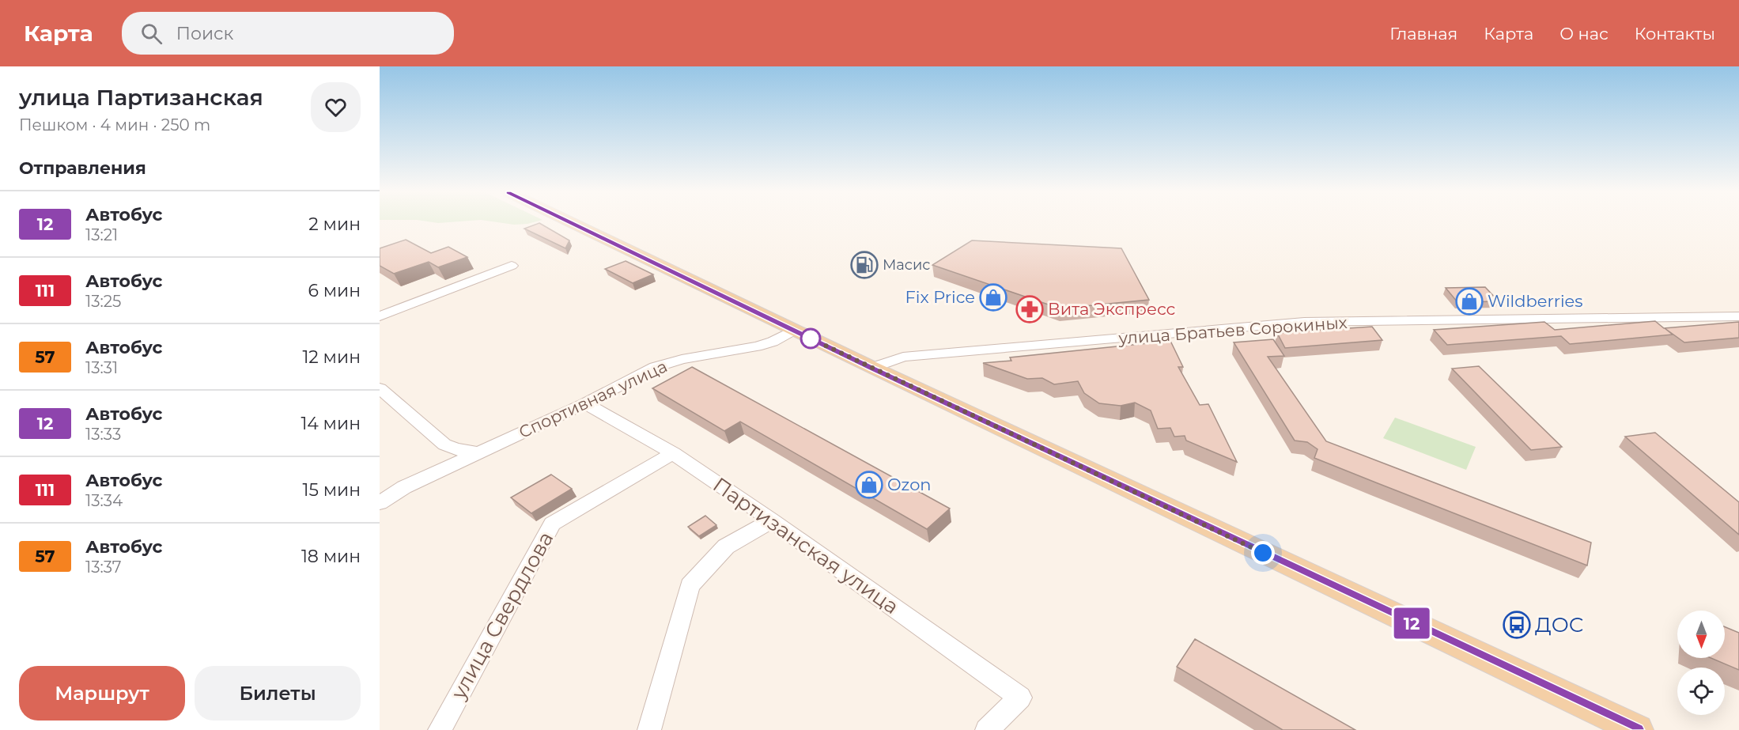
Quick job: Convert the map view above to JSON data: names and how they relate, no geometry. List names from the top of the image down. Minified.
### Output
{"streets":{"street":["улица Братьев Сорокиных","Спортивная улица","Партизанская улица","улица Свердлова"]},"crossings":[["Спортивная улица","Партизанская улица"],["Партизанская улица","улица Свердлова"]],"places":{"fuel station":["Масис"],"shop":["Fix Price","Wildberries","Ozon"],"pharmacy":["Вита Экспресс"],"bus stop":["ДОС"]},"lines":["bus line 12"],"north":"bottom","page":{"header":"Карта","search":"Поиск","nav":["Главная","Карта","О нас","Контакты"],"heading":[["улица Партизанская","Пешком · 4 мин · 250 m"],"Отправления"],"on_map":"12","list":[{"mark":"12","name":"Автобус","note":"13:21","value":"2 мин"},{"mark":"111","name":"Автобус","note":"13:25","value":"6 мин"},{"mark":"57","name":"Автобус","note":"13:31","value":"12 мин"},{"mark":"12","name":"Автобус","note":"13:33","value":"14 мин"},{"mark":"111","name":"Автобус","note":"13:34","value":"15 мин"},{"mark":"57","name":"Автобус","note":"13:37","value":"18 мин"}],"buttons":["Маршрут","Билеты"]}}
